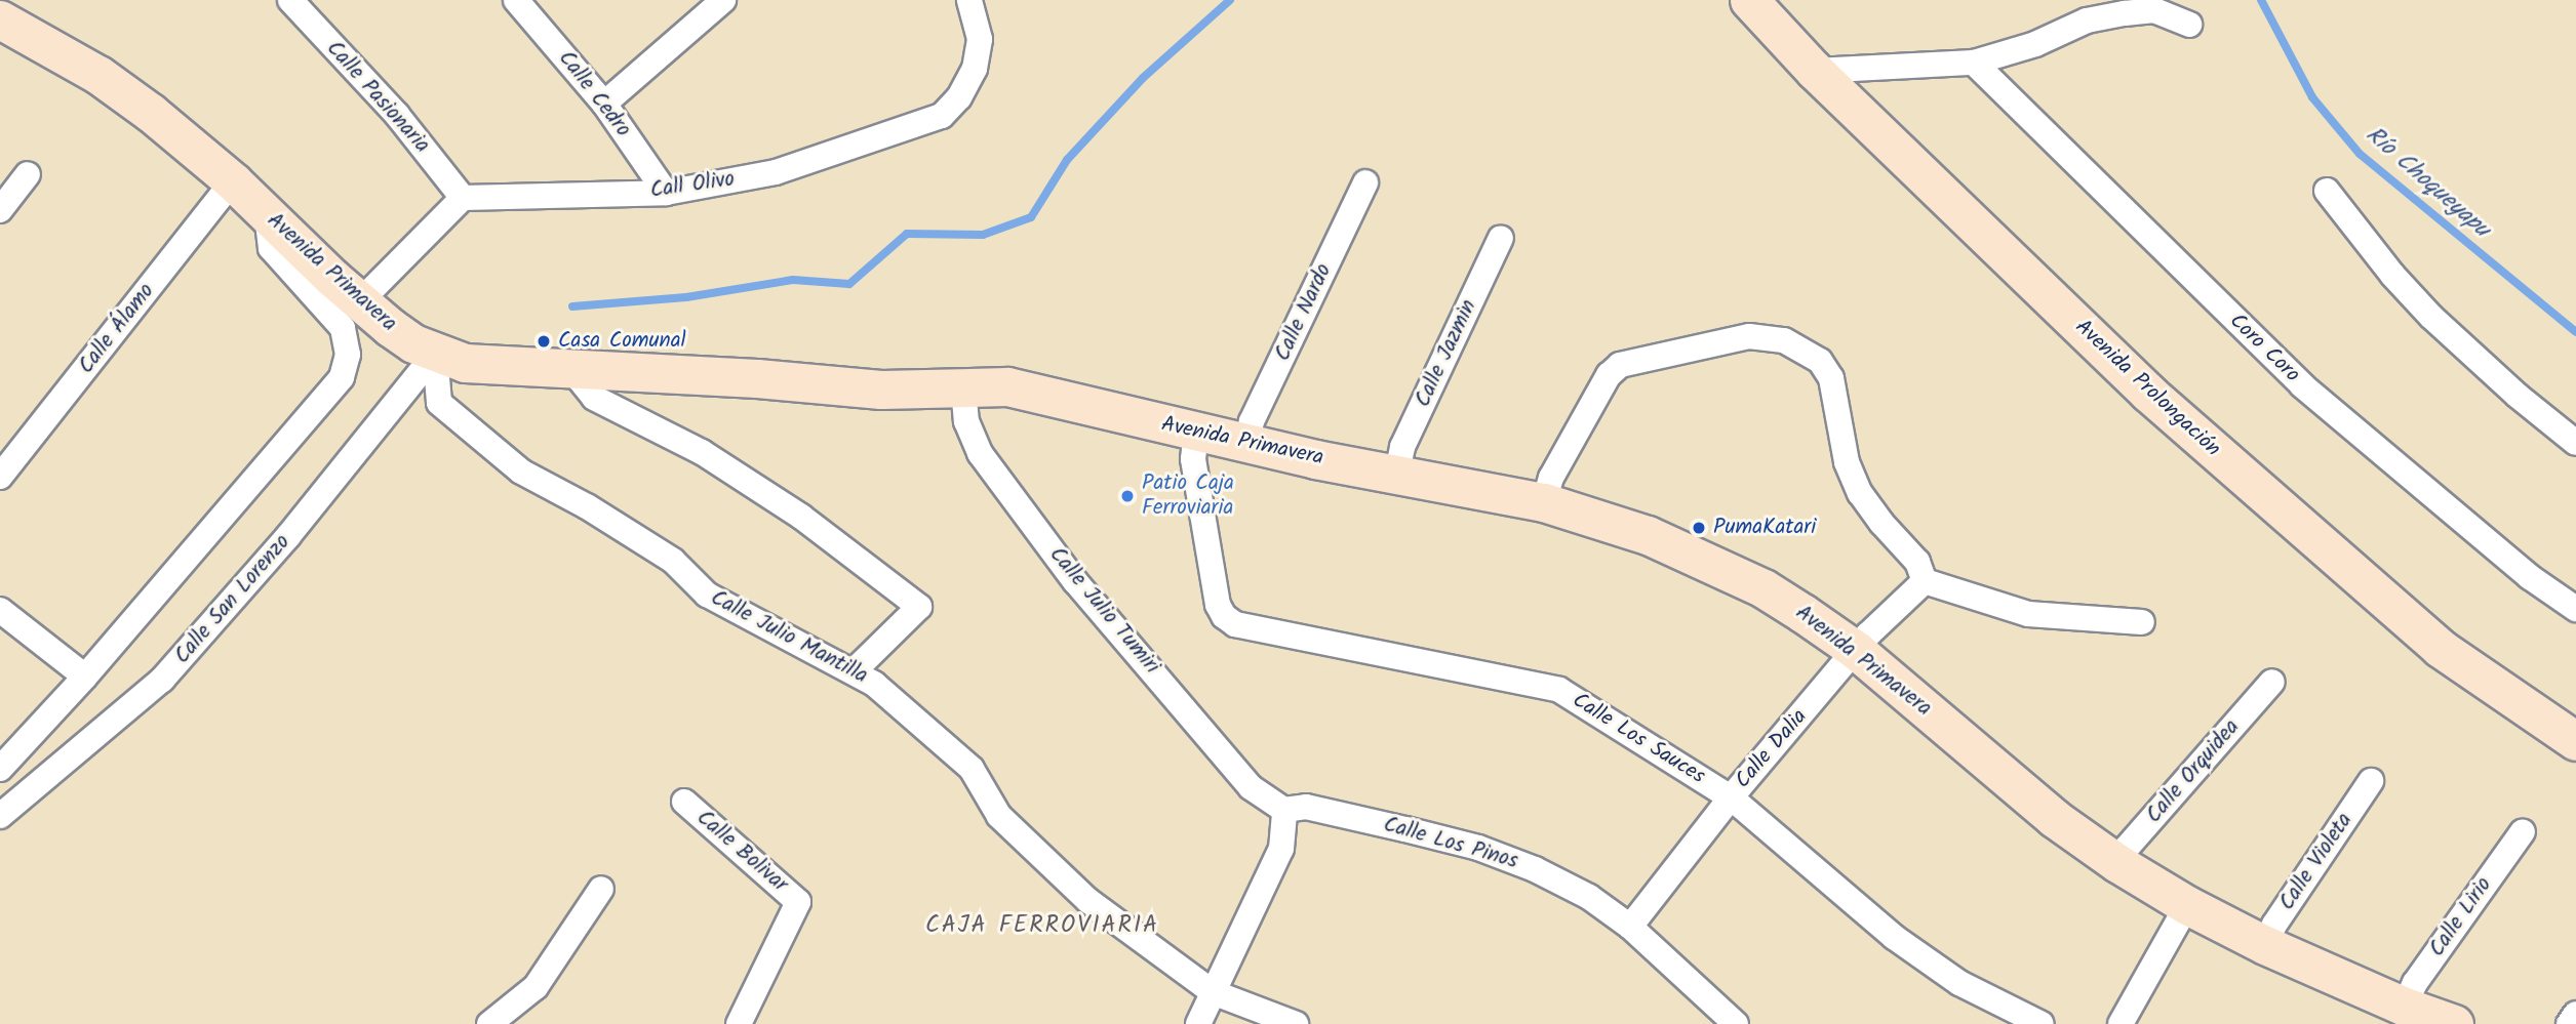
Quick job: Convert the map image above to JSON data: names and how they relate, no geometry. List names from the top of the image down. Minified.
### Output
{"streets":{"main road":["Avenida Primavera","Avenida Prolongación"],"street":["Calle Cedro","Calle Pasionaria","Call Olivo","Calle Nardo","Calle Álamo","Coro Coro","Calle Jazmin","Calle San Lorenzo","Calle Julio Tumiri","Calle Julio Mantilla","Calle Los Sauces","Calle Dalia","Calle Orquidea","Calle Los Pinos","Calle Bolivar","Calle Violeta","Calle Lirio"]},"crossings":[["Calle Cedro","Call Olivo"],["Calle Pasionaria","Call Olivo"],["Avenida Primavera","Calle Nardo"],["Avenida Primavera","Calle Álamo"],["Avenida Primavera","Calle Jazmin"],["Avenida Primavera","Calle San Lorenzo"],["Avenida Primavera","Calle Julio Tumiri"],["Avenida Primavera","Calle Julio Mantilla"],["Avenida Primavera","Calle Los Sauces"],["Avenida Primavera","Calle Dalia"],["Avenida Primavera","Calle Orquidea"],["Avenida Primavera","Calle Violeta"],["Avenida Primavera","Calle Lirio"],["Calle San Lorenzo","Calle Julio Mantilla"],["Calle Julio Tumiri","Calle Los Pinos"],["Calle Los Sauces","Calle Dalia"],["Calle Dalia","Calle Los Pinos"]],"districts":["CAJA FERROVIARIA"],"water":["Río Choqueyapu"],"places":["Casa Comunal","Patio Caja Ferroviaria","PumaKatari"]}
